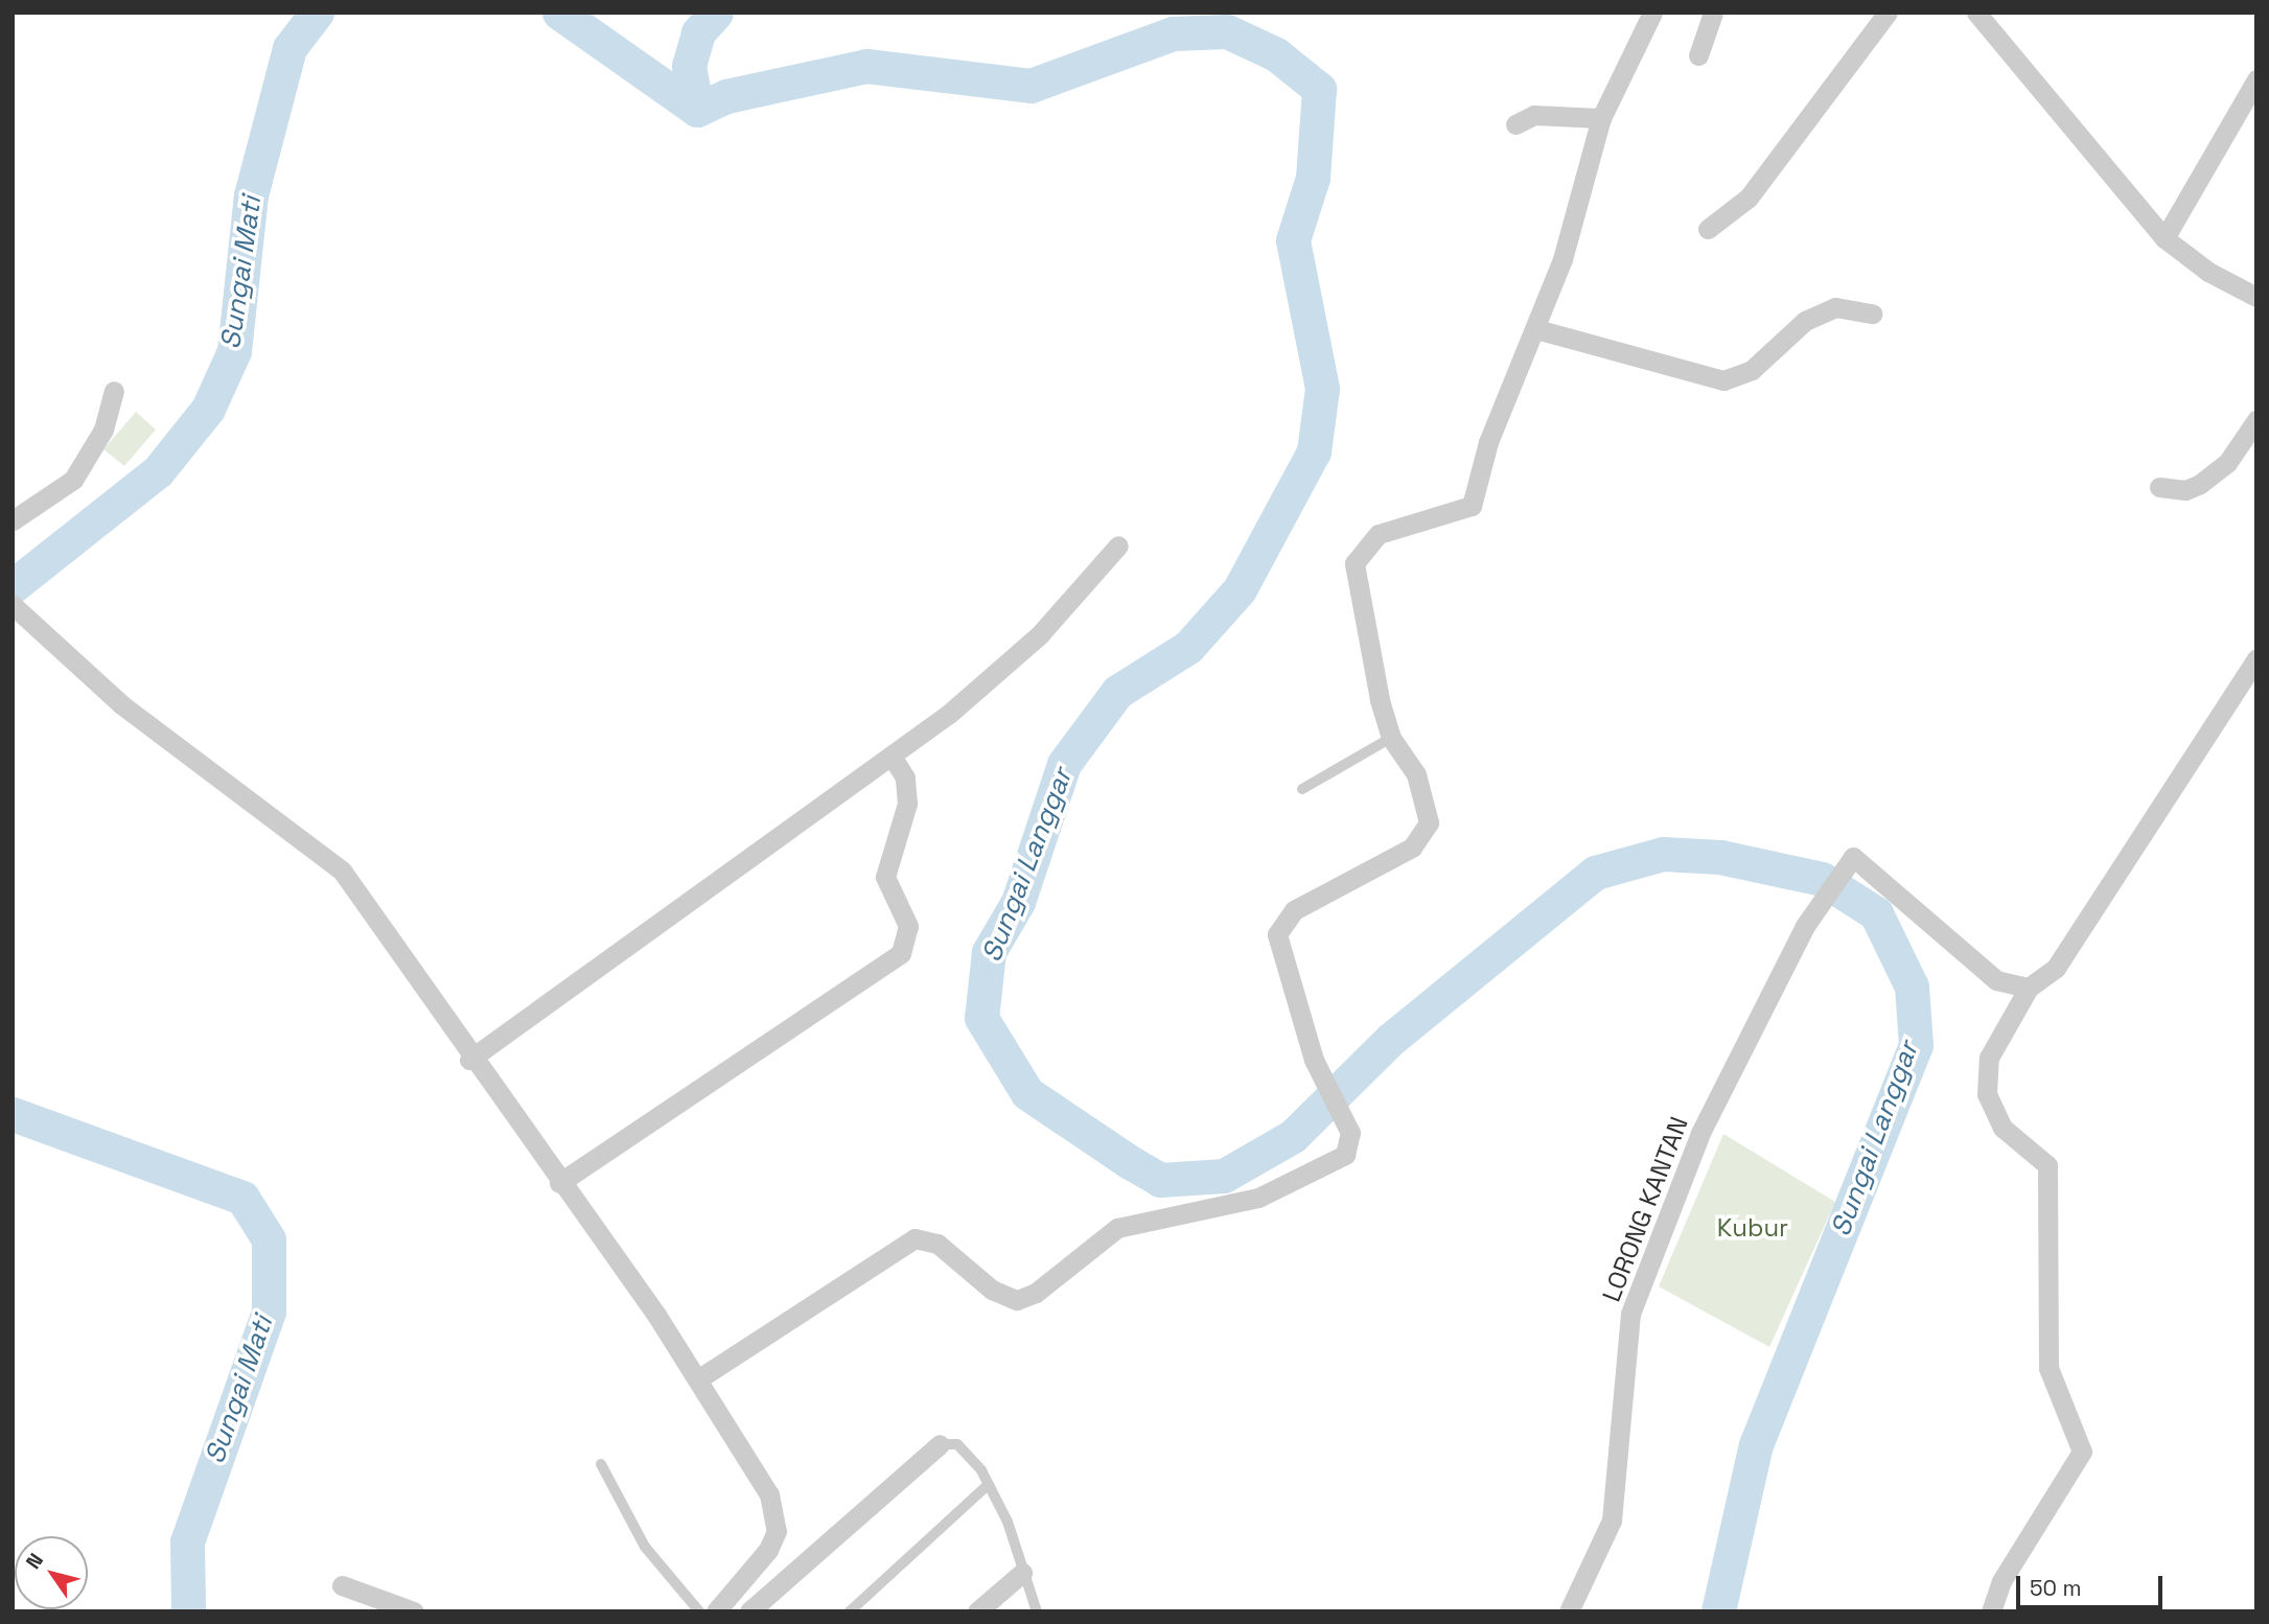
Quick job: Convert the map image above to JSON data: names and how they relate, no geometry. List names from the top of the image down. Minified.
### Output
{"streets":{"street":["LORONG KANTAN"]},"water":["Sungai Mati","Sungai Langgar"],"parks":["Kubur"],"scale_bar":"50 m","north":"top left"}
